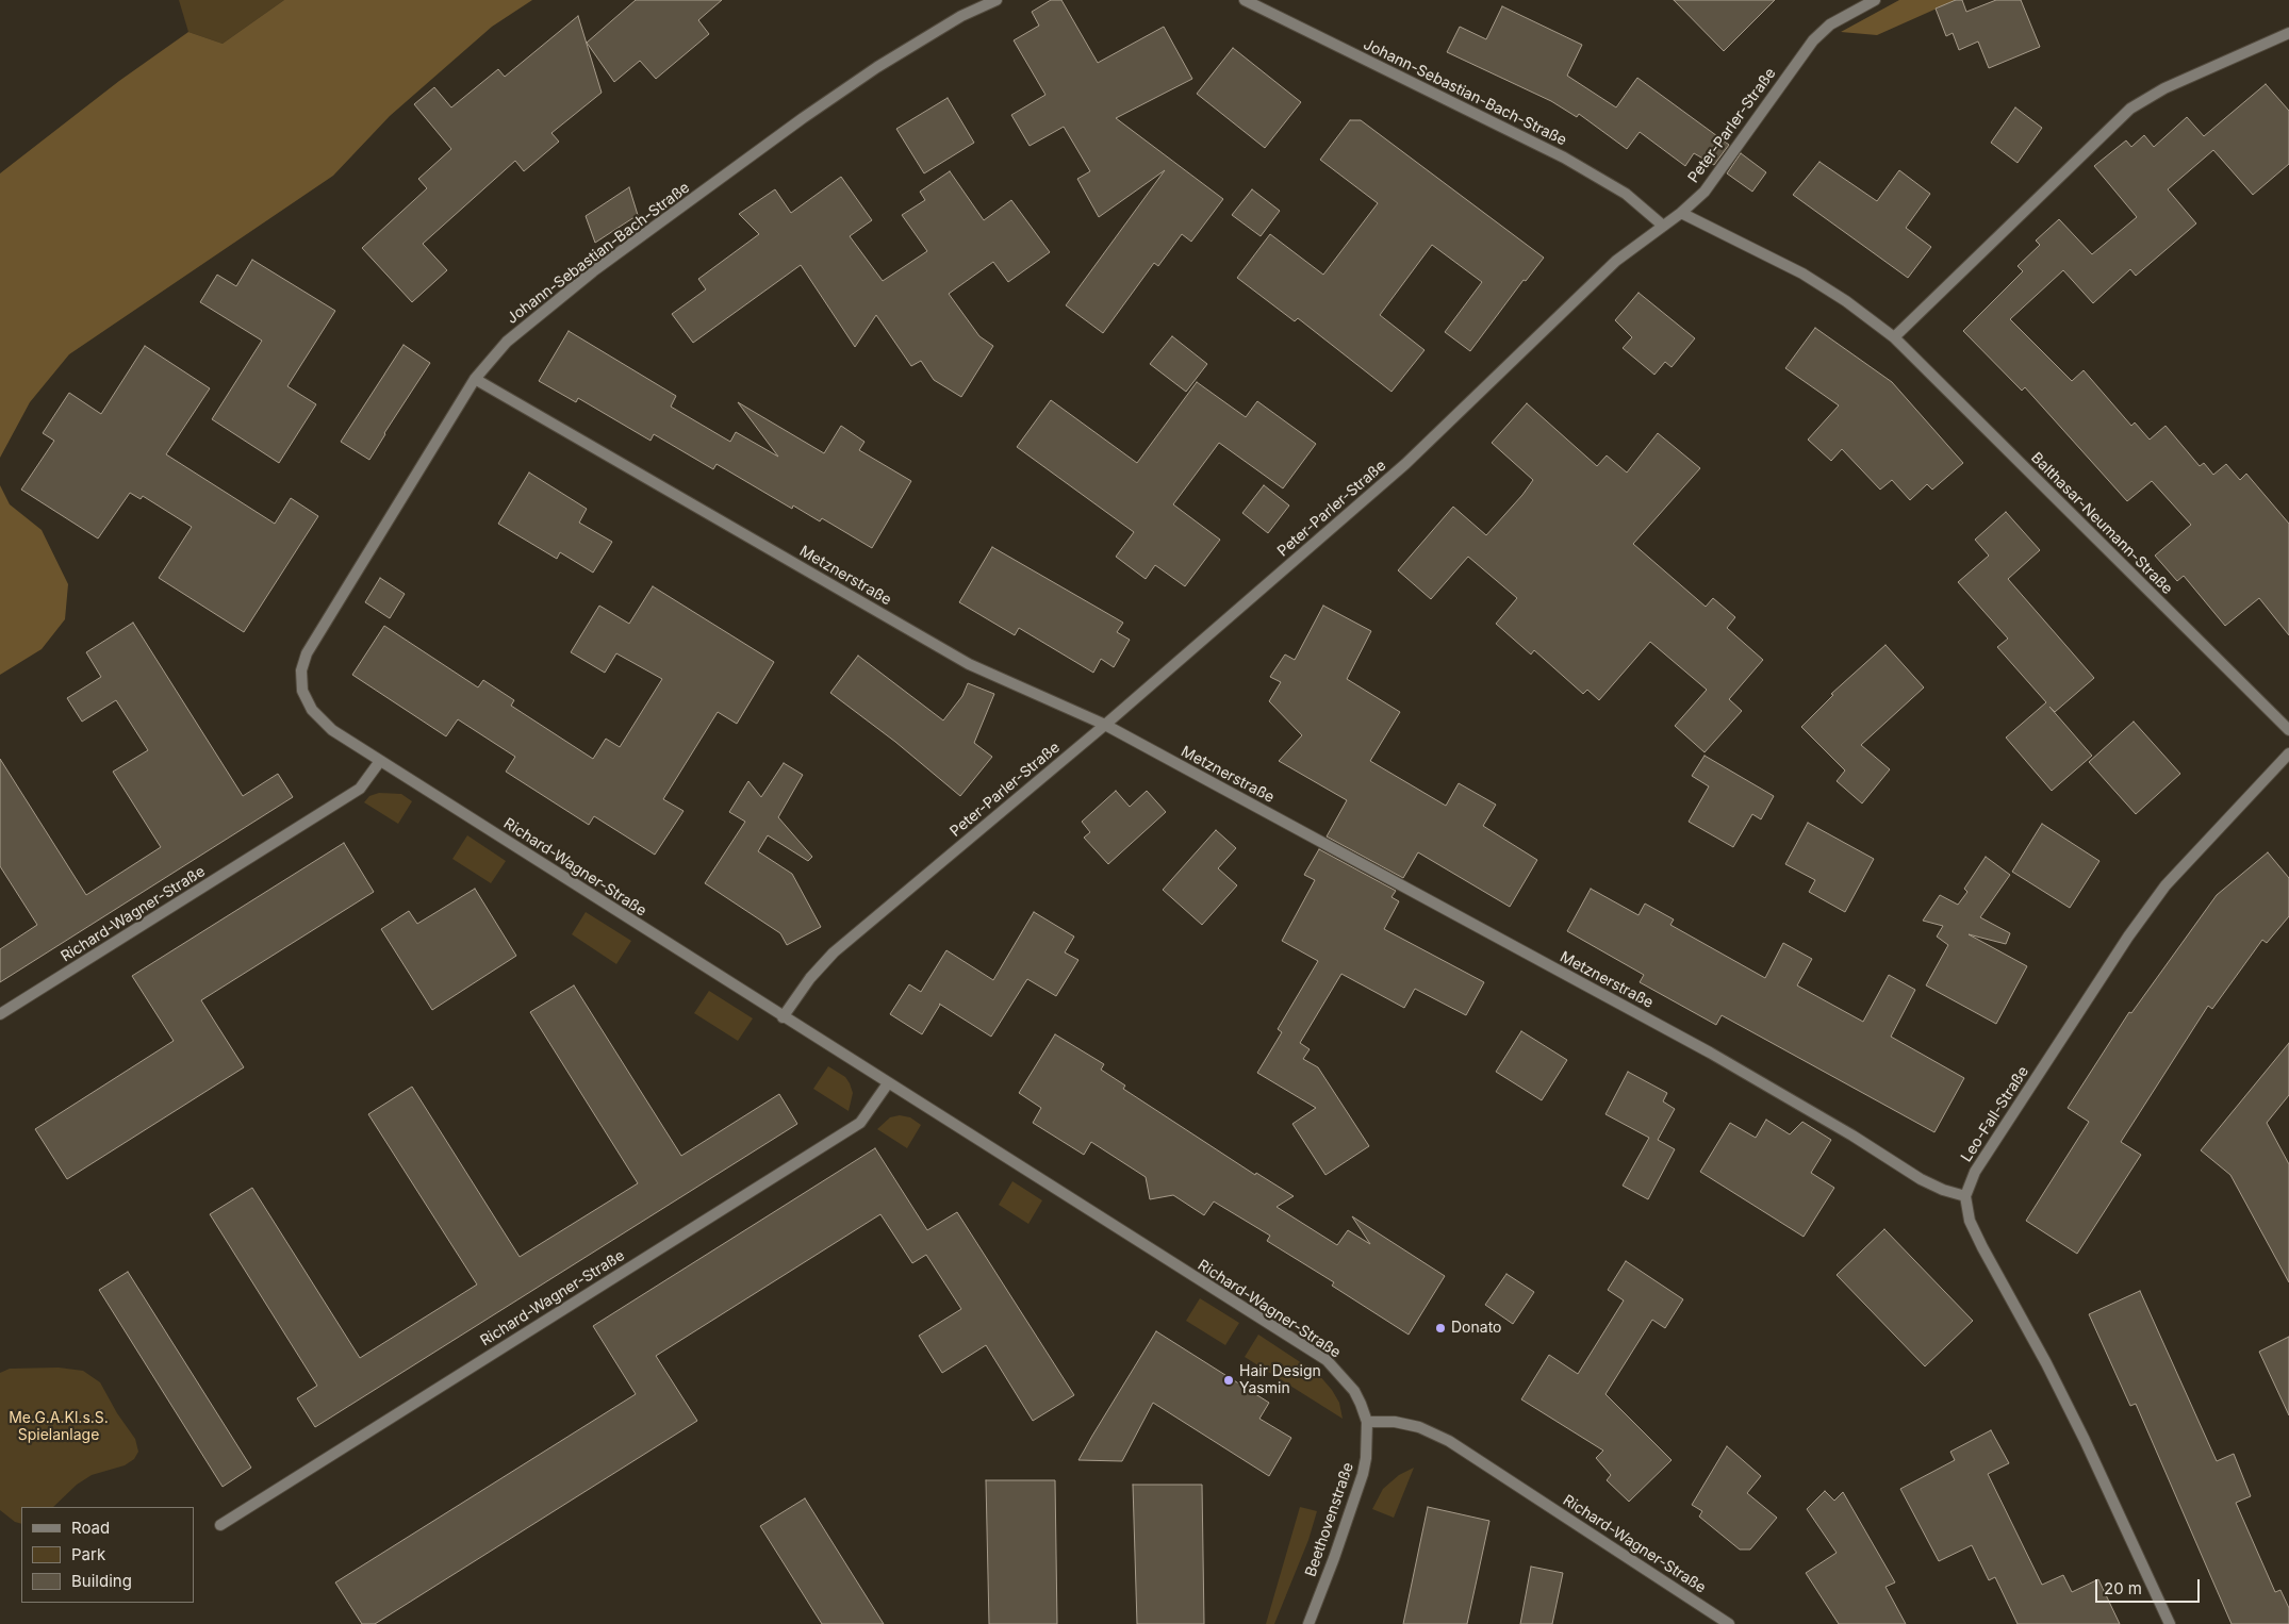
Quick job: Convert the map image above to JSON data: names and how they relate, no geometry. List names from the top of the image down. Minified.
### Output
{"streets":{"street":["Johann-Sebastian-Bach-Straße","Peter-Parler-Straße","Balthasar-Neumann-Straße","Metznerstraße","Richard-Wagner-Straße","Leo-Fall-Straße","Beethovenstraße"]},"crossings":[["Johann-Sebastian-Bach-Straße","Peter-Parler-Straße"],["Johann-Sebastian-Bach-Straße","Metznerstraße"],["Johann-Sebastian-Bach-Straße","Richard-Wagner-Straße"],["Peter-Parler-Straße","Balthasar-Neumann-Straße"],["Peter-Parler-Straße","Metznerstraße"],["Peter-Parler-Straße","Richard-Wagner-Straße"],["Metznerstraße","Leo-Fall-Straße"],["Richard-Wagner-Straße","Beethovenstraße"]],"parks":["Me.G.A.Kl.s.S. Spielanlage"],"places":["Donato","Hair Design Yasmin"],"legend":["Road","Park","Building"],"scale_bar":"20 m"}
